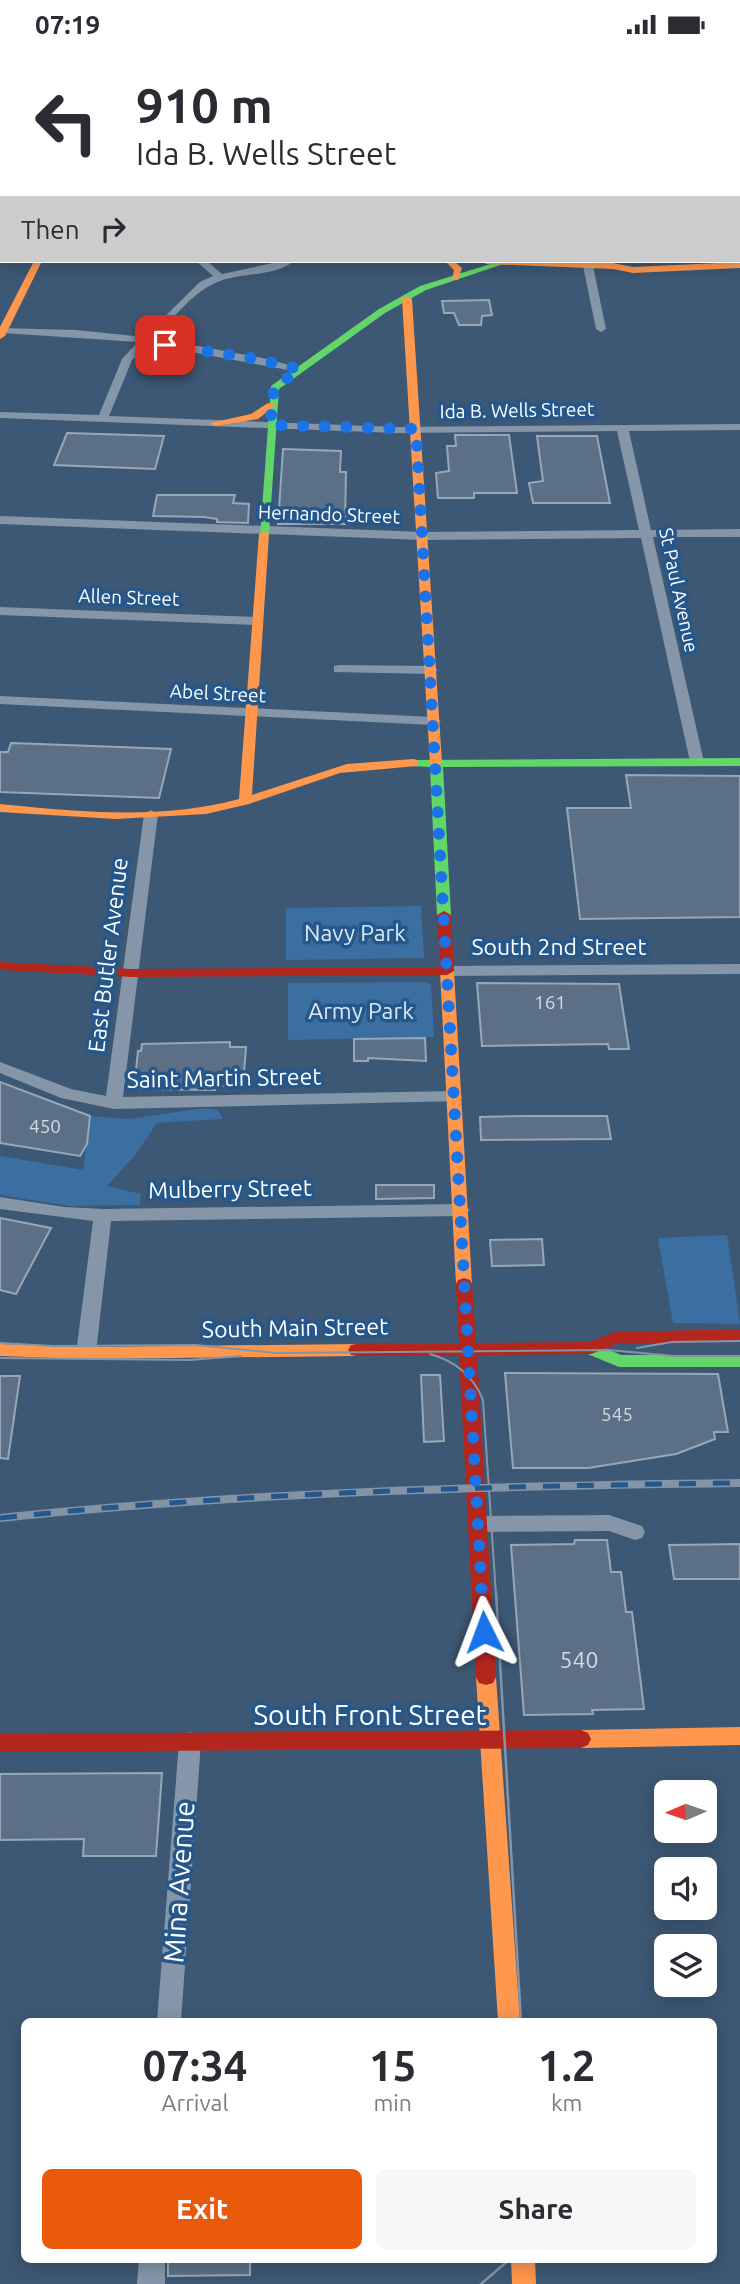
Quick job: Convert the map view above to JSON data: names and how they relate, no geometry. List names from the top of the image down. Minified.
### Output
{"streets":{"street":["Ida B. Wells Street","Hernando Street","St Paul Avenue","Allen Street","Abel Street","South 2nd Street","East Butler Avenue","Saint Martin Street","Mulberry Street","South Main Street","South Front Street","Mina Avenue"]},"crossings":[["Ida B. Wells Street","St Paul Avenue"],["Hernando Street","St Paul Avenue"],["South 2nd Street","East Butler Avenue"],["East Butler Avenue","Saint Martin Street"],["South Front Street","Mina Avenue"]],"parks":["Navy Park","Army Park"],"house_numbers":["161","450","545","540"],"north":"left","page":{"status":"07:19","turn":["910 m","Ida B. Wells Street"],"then":"Then","eta":["07:34","Arrival","15","min","1.2","km"],"buttons":["Exit","Share"]}}
